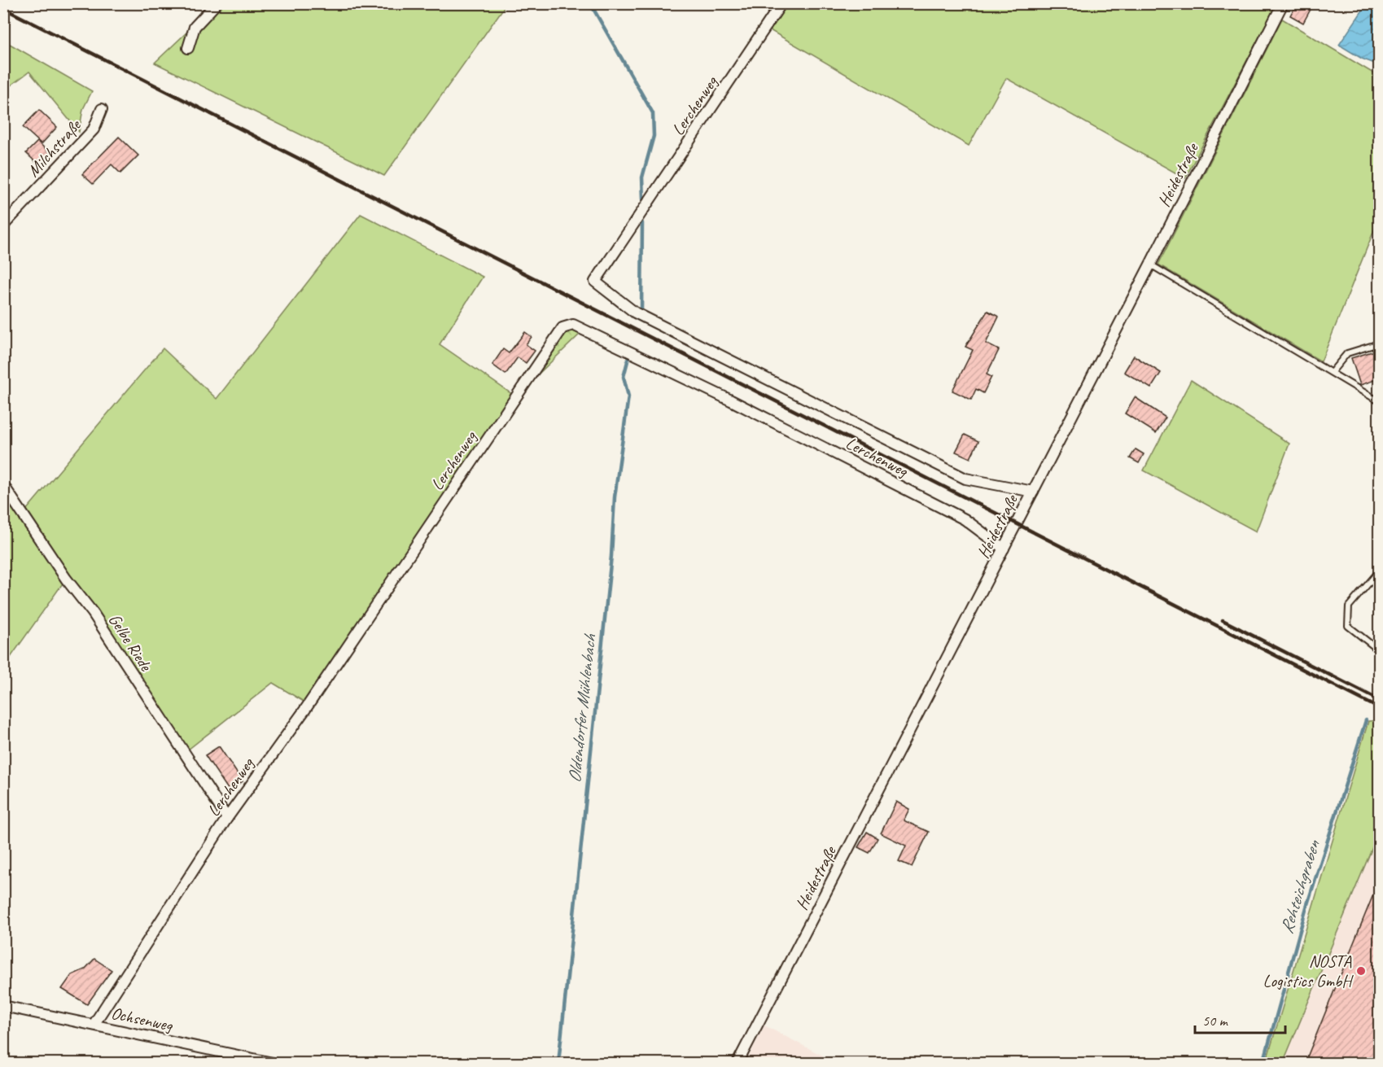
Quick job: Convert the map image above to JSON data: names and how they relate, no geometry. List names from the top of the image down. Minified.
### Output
{"streets":{"street":["Lerchenweg","Milchstraße","Heidestraße","Gelbe Riede","Ochsenweg"]},"crossings":[["Lerchenweg","Heidestraße"],["Lerchenweg","Gelbe Riede"],["Lerchenweg","Ochsenweg"]],"water":["Oldendorfer Mühlenbach","Rehteichgraben"],"places":["NOSTA Logistics GmbH"],"scale_bar":"50 m"}
